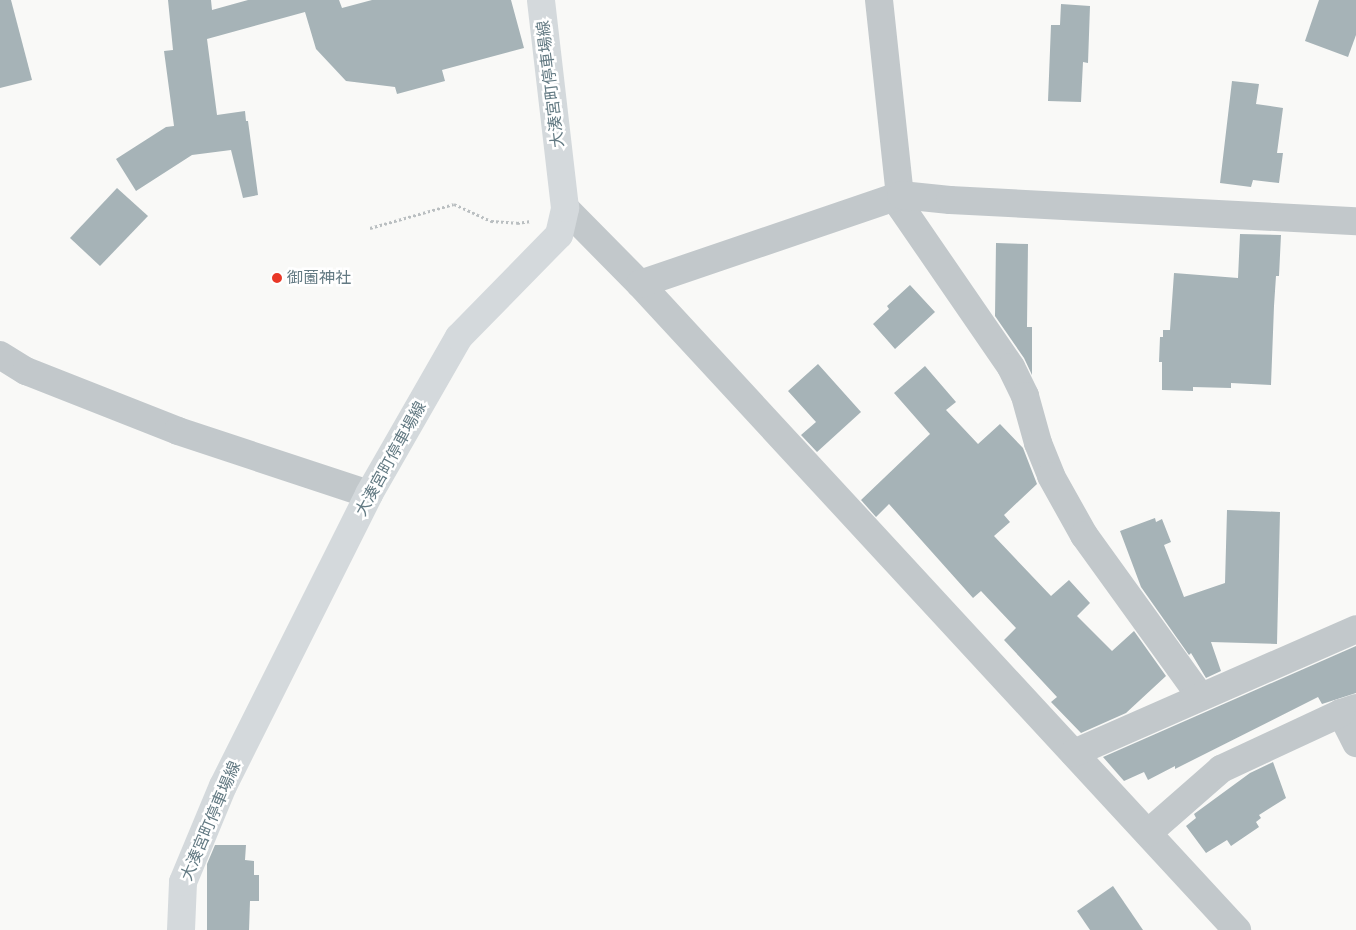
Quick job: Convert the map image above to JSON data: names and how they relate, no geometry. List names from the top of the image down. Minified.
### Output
{"streets":{"main road":["大湊宮町停車場線"]},"places":["御薗神社"]}
